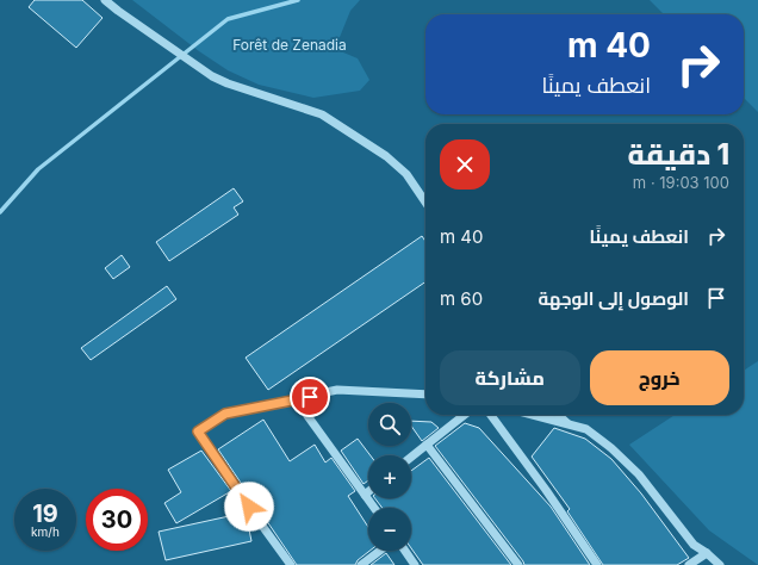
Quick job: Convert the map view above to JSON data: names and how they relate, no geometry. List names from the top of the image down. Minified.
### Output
{"parks":["Forêt de Zenadia"],"page":{"turn":["40 m","انعطف يمينًا"],"heading":["1 دقيقة","100 m · 19:03"],"list":[{"name":"انعطف يمينًا","value":"40 m"},{"name":"الوصول إلى الوجهة","value":"60 m"}],"buttons":["خروج","مشاركة"],"map_buttons":["+","−"],"speed":"19 km/h","limit":"30"}}
